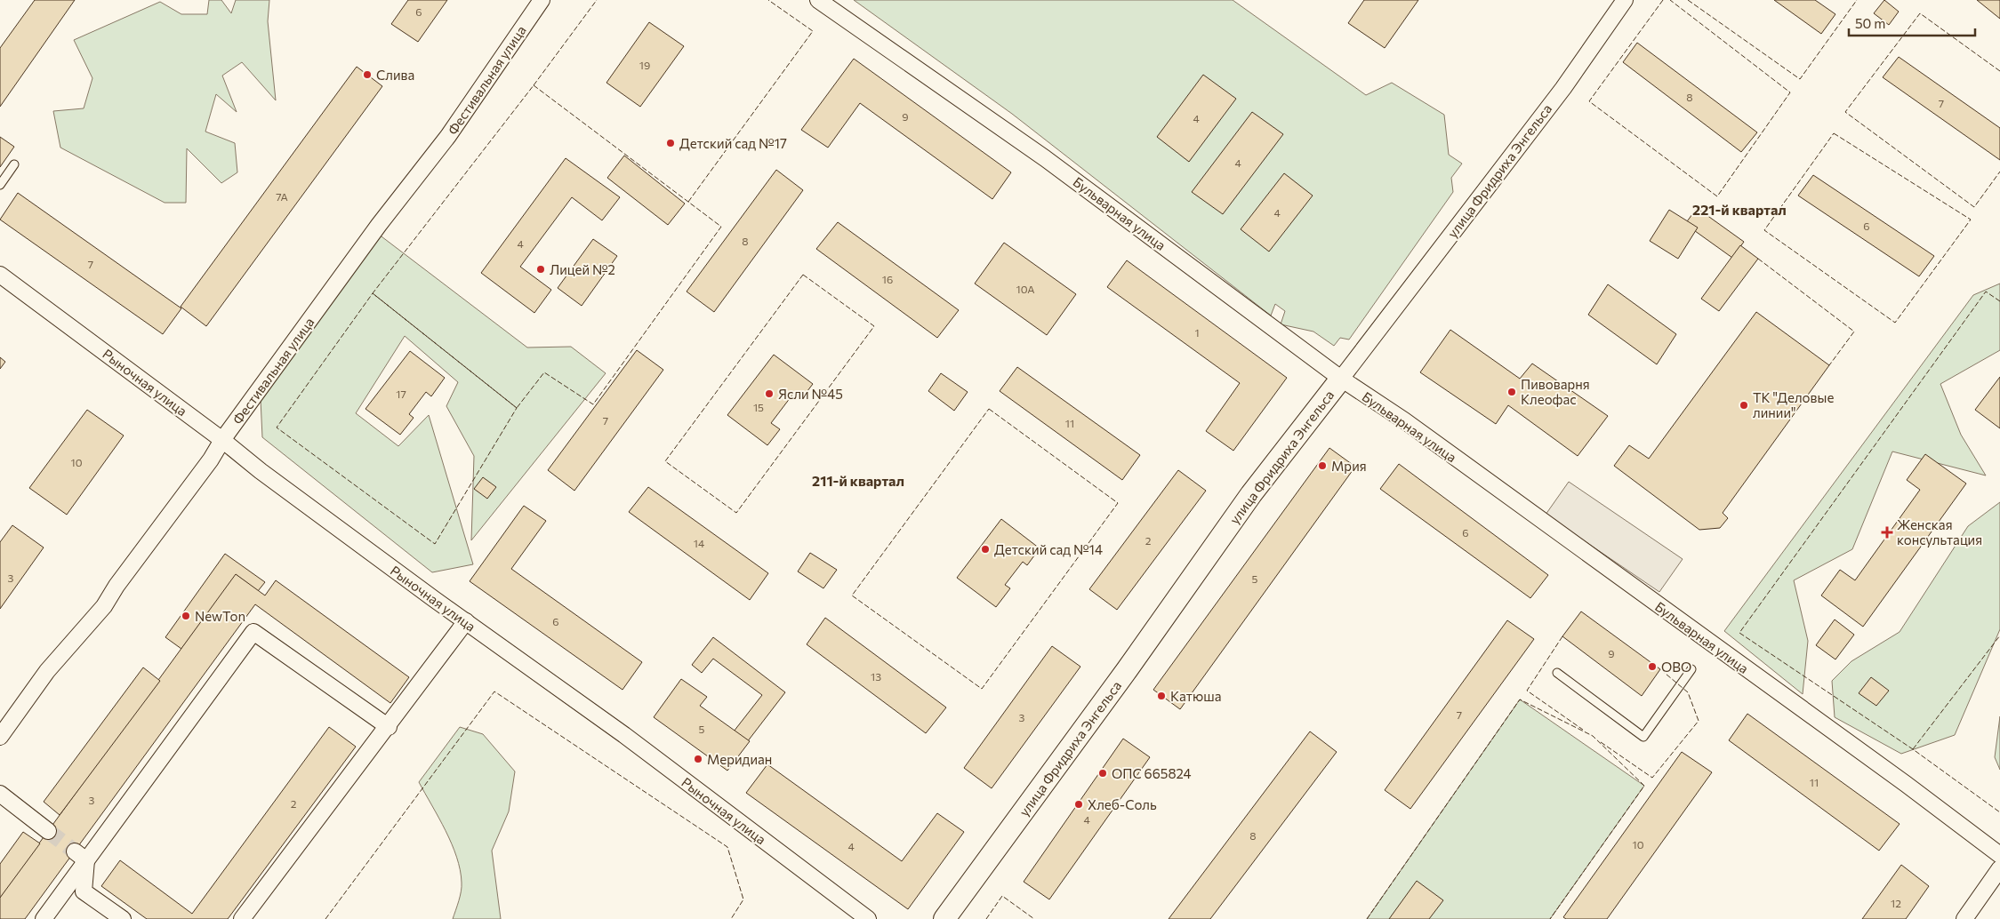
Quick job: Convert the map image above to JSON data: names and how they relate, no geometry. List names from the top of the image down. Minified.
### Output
{"streets":{"street":["Фестивальная улица","улица Фридриха Энгельса","Бульварная улица","Рыночная улица"]},"crossings":[["Фестивальная улица","Рыночная улица"],["улица Фридриха Энгельса","Бульварная улица"]],"districts":["221-й квартал","211-й квартал"],"places":{"other":["Слива","Детский сад №17","Лицей №2","Пивоварня Клеофас","Ясли №45","ТК \"Деловые линии\"","Мрия","Детский сад №14","NewTon","ОВО","Катюша","Меридиан","ОПС 665824","Хлеб-Соль"],"health":["Женская консультация"]},"house_numbers":["6","19","8","7","9","4","4","7А","4","6","8","4","7","16","10А","1","17","15","7","11","10","6","2","14","3","5","6","9","13","7","3","5","11","3","2","4","8","10","4","12"],"scale_bar":"50 m"}
